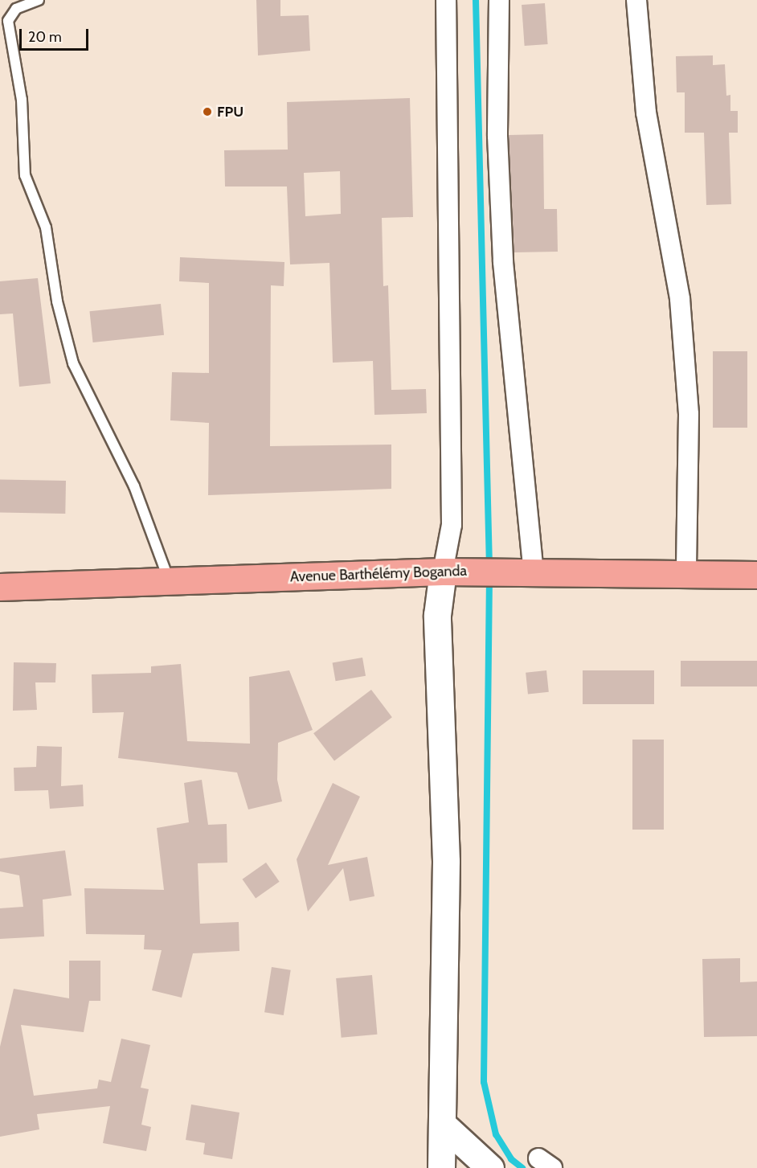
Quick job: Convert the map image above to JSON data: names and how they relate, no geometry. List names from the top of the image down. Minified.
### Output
{"streets":{"main road":["Avenue Barthélémy Boganda"]},"places":["FPU"],"scale_bar":"20 m"}
